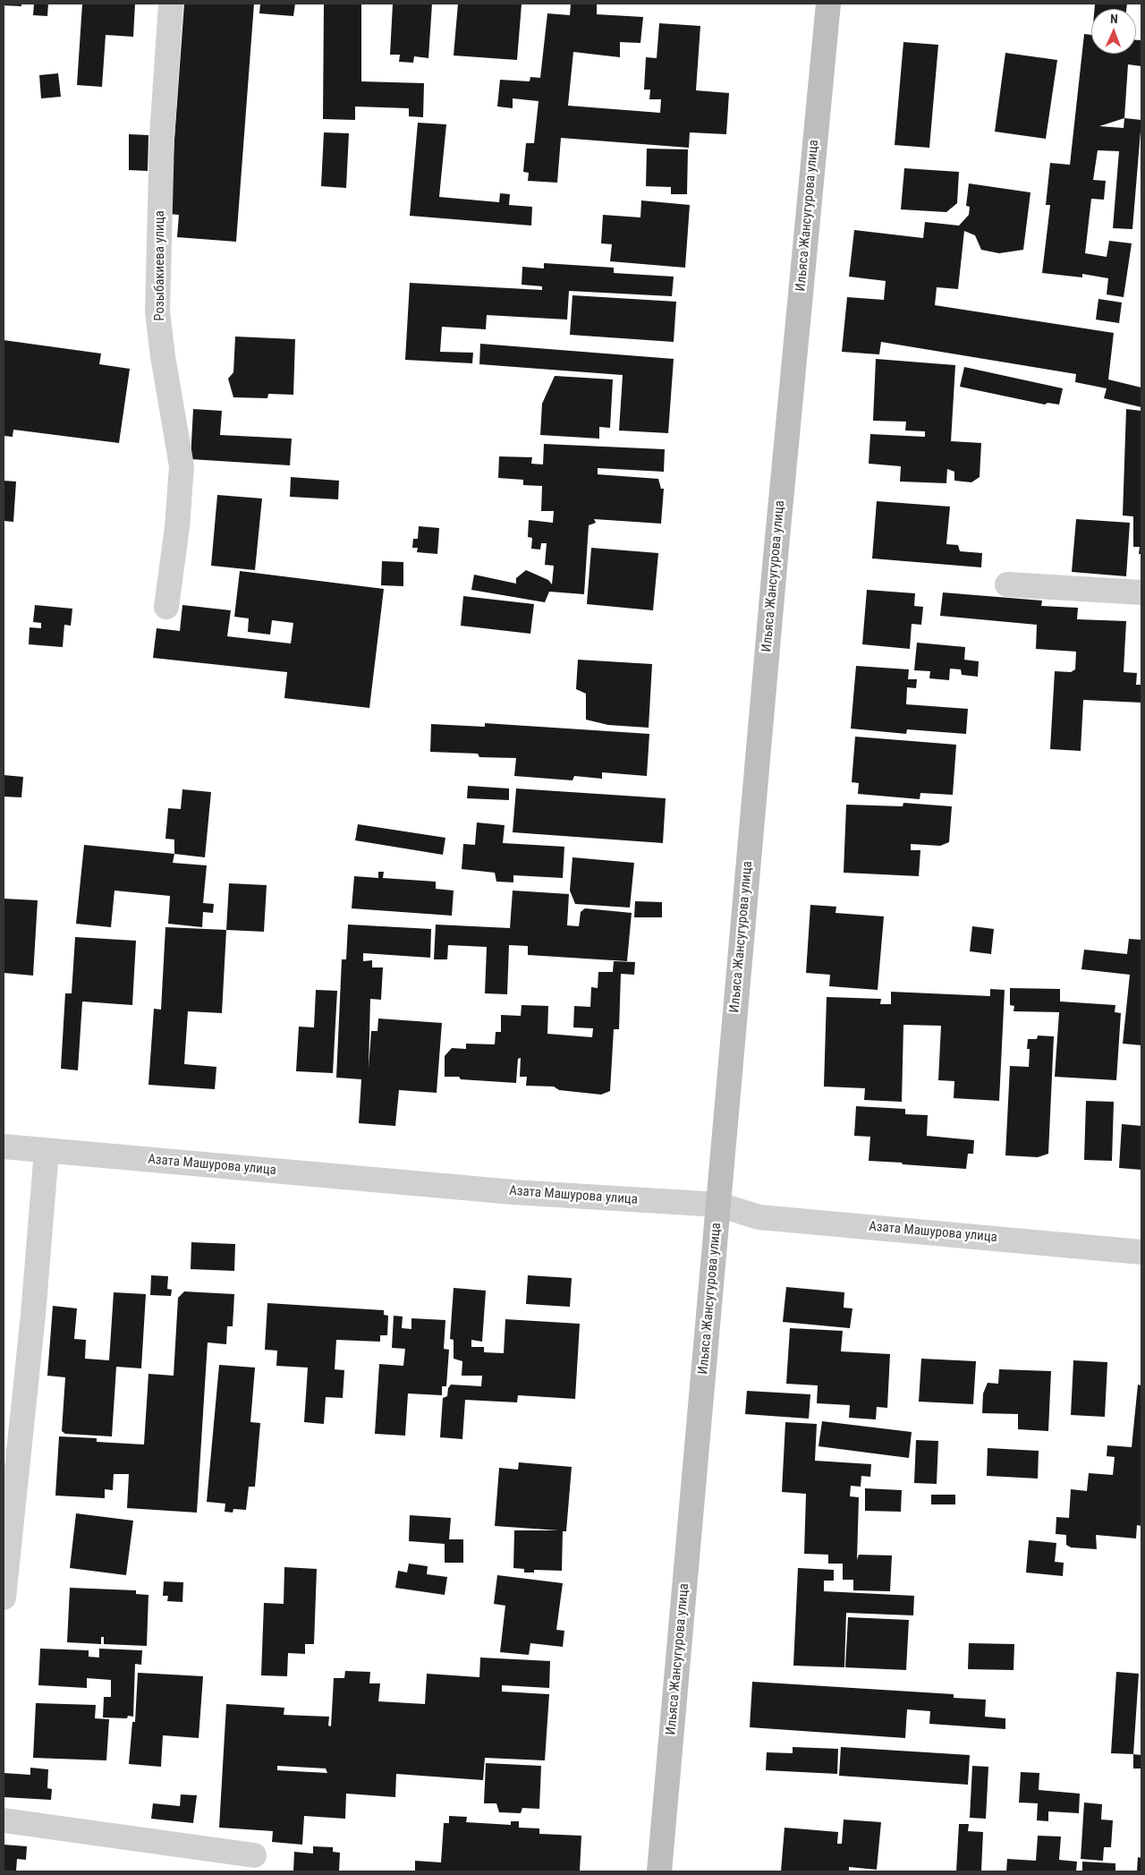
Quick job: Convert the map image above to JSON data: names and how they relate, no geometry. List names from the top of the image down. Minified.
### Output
{"streets":{"street":["Ильяса Жансугурова улица","Розыбакиева улица","Азата Машурова улица"]},"crossings":[["Ильяса Жансугурова улица","Азата Машурова улица"]],"north":"top"}
